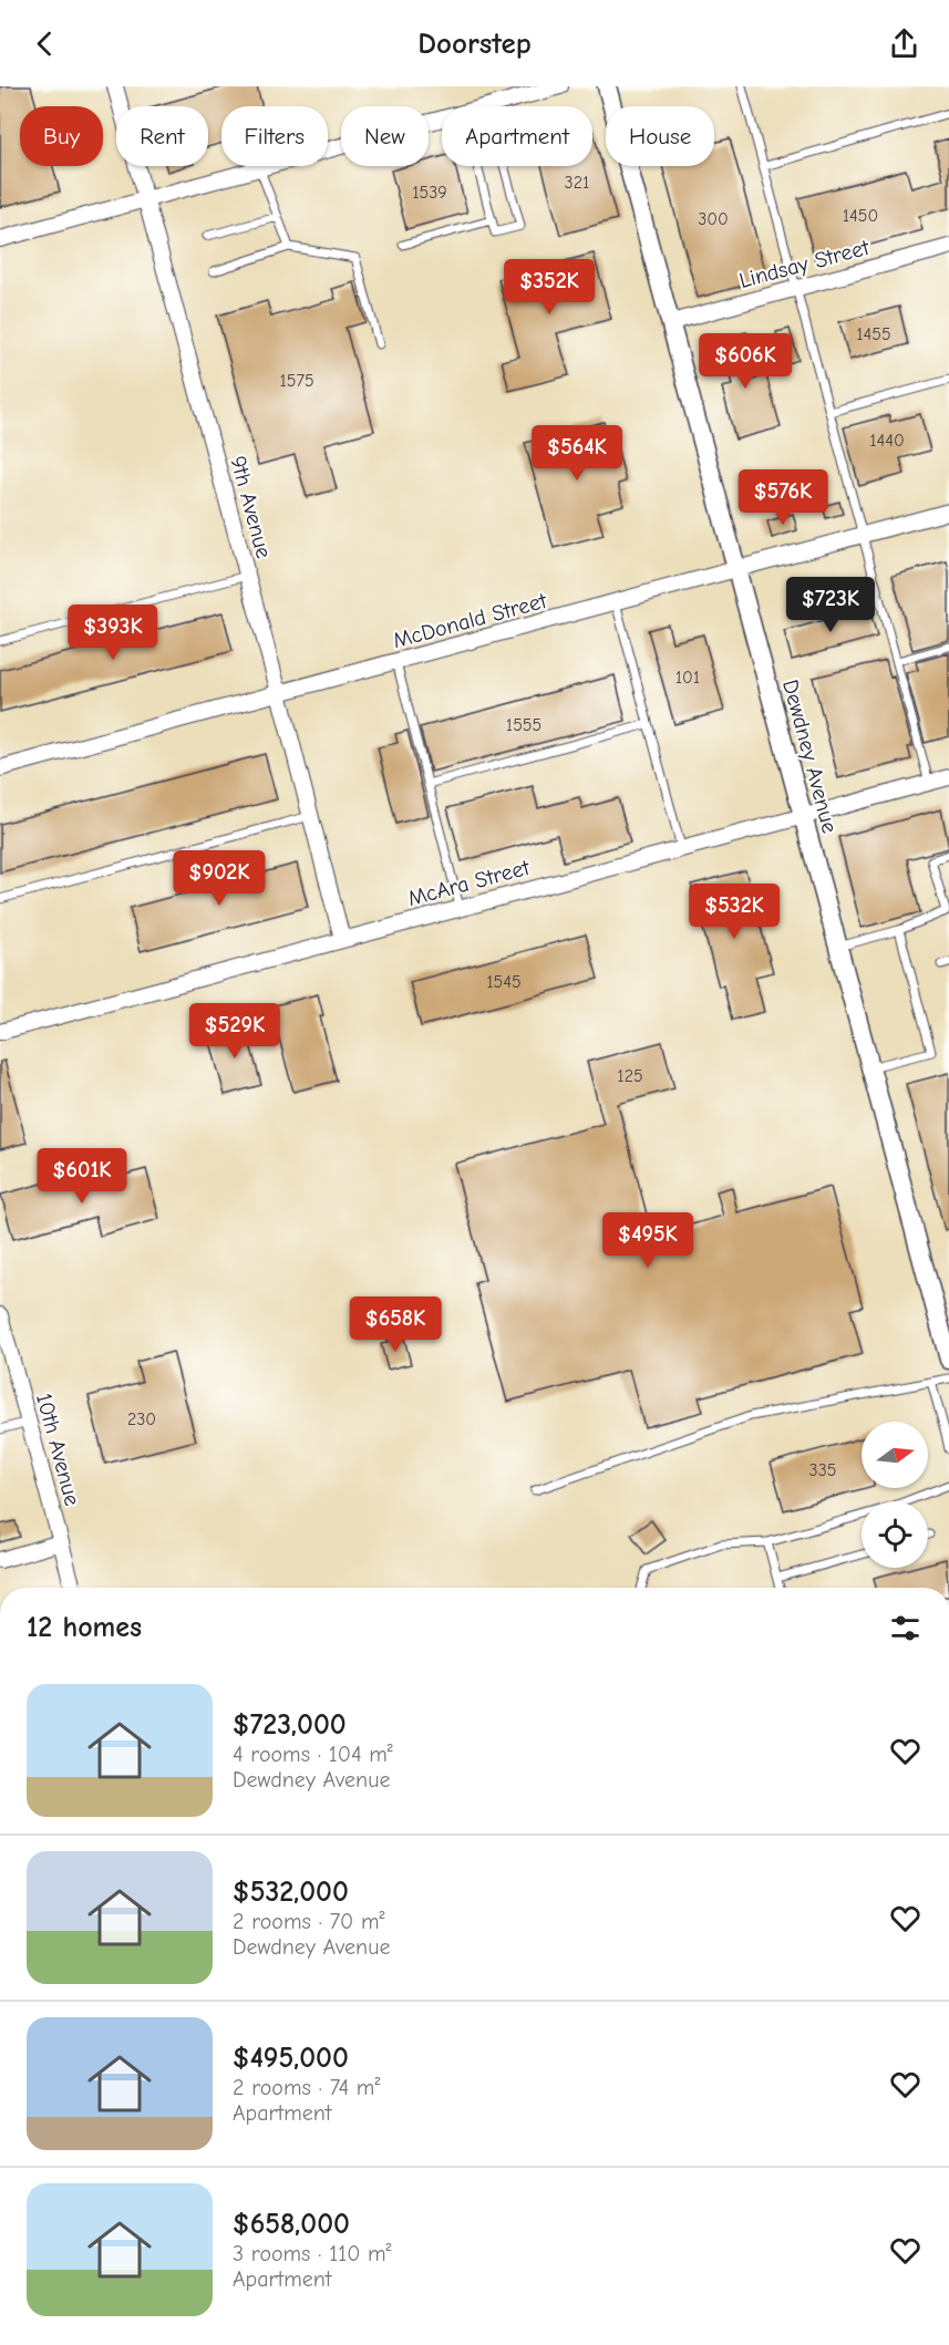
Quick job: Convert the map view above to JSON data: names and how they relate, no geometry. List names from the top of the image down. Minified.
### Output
{"streets":{"street":["Lindsay Street","9th Avenue","McDonald Street","Dewdney Avenue","McAra Street","10th Avenue"]},"crossings":[["Lindsay Street","Dewdney Avenue"],["9th Avenue","McDonald Street"],["9th Avenue","McAra Street"],["McDonald Street","Dewdney Avenue"],["Dewdney Avenue","McAra Street"]],"house_numbers":["321","1539","1450","300","1455","1575","1440","101","1555","1545","125","230","335"],"north":"right","page":{"header":"Doorstep","chip":["Buy","Rent","Filters","New","Apartment","House"],"price":["$352K","$606K","$564K","$576K","$723K","$393K","$902K","$532K","$529K","$601K","$495K","$658K"],"heading":"12 homes","list":[{"name":"$723,000","note":"4 rooms · 104 m² · Dewdney Avenue"},{"name":"$532,000","note":"2 rooms · 70 m² · Dewdney Avenue"},{"name":"$495,000","note":"2 rooms · 74 m² · Apartment"},{"name":"$658,000","note":"3 rooms · 110 m² · Apartment"}]}}
